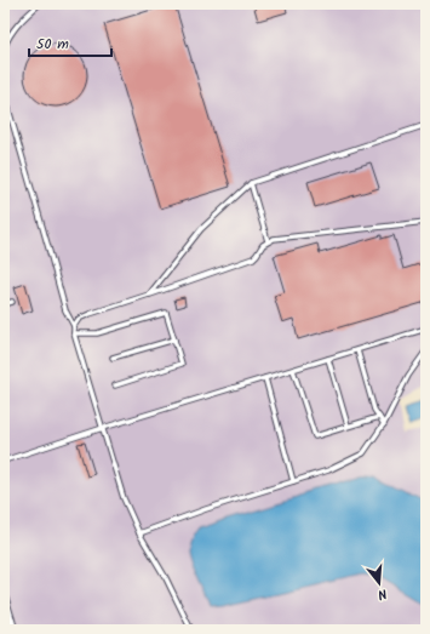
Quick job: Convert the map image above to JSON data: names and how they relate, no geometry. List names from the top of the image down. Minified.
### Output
{"scale_bar":"50 m","north":"bottom"}
